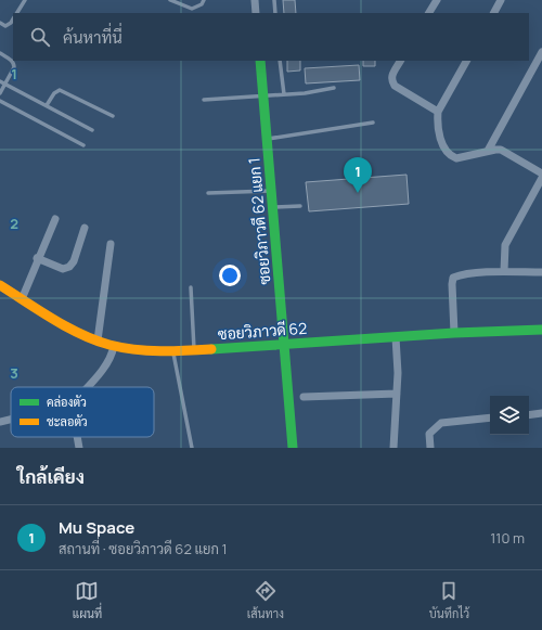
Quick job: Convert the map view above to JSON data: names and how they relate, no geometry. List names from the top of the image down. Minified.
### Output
{"streets":{"street":["ซอยวิภาวดี 62 แยก 1","ซอยวิภาวดี 62"]},"crossings":[["ซอยวิภาวดี 62 แยก 1","ซอยวิภาวดี 62"]],"legend":["คล่องตัว","ชะลอตัว"],"page":{"search":"ค้นหาที่นี่","pins":"1","heading":"ใกล้เคียง","list":[{"mark":"1","name":"Mu Space","note":"สถานที่ · ซอยวิภาวดี 62 แยก 1","value":"110 m"}],"nav":["แผนที่","เส้นทาง","บันทึกไว้"]},"grid":{"rows":["1","2","3"]}}
